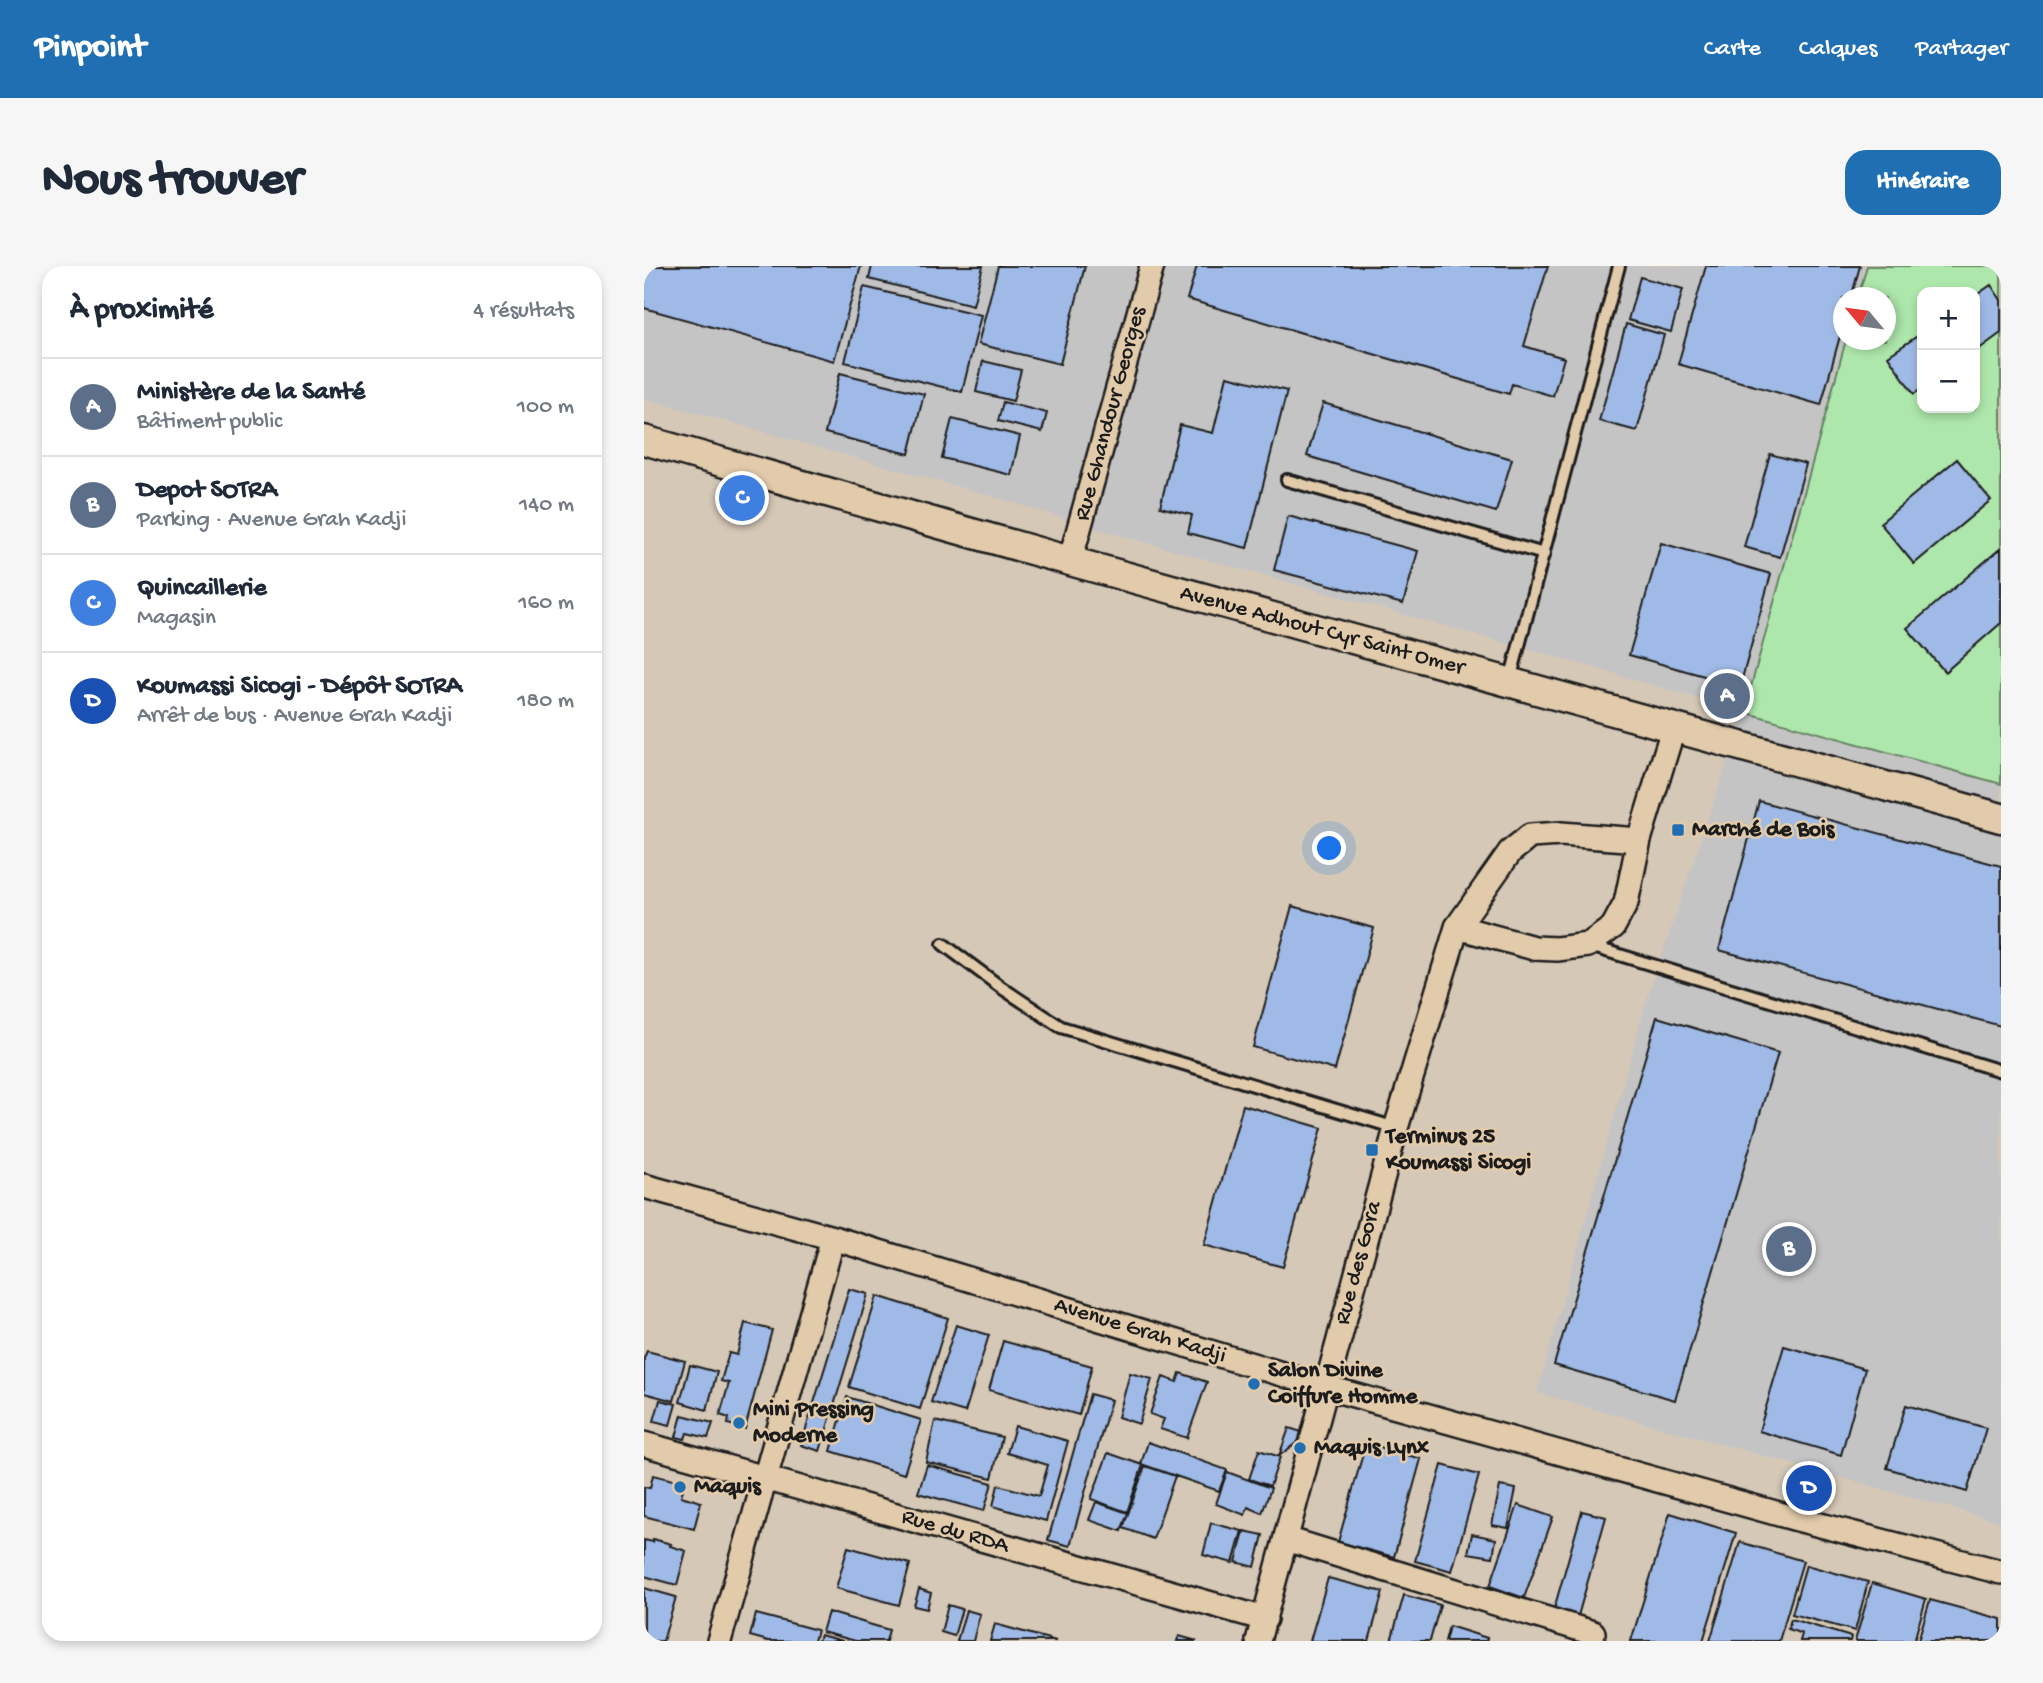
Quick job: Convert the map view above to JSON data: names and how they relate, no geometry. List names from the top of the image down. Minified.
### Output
{"streets":{"street":["Rue Ghandour Georges","Avenue Adhout Cyr Saint Omer","Rue des Gora","Avenue Grah Kadji","Rue du RDA"]},"crossings":[["Rue Ghandour Georges","Avenue Adhout Cyr Saint Omer"],["Rue des Gora","Avenue Grah Kadji"],["Rue des Gora","Rue du RDA"]],"places":{"transit":["Marché de Bois","Terminus 25 Koumassi Sicogi"],"other":["Salon Divine Coiffure Homme","Mini Pressing Moderne","Maquis Lynx","Maquis"]},"north":"top left","page":{"header":"Pinpoint","nav":["Carte","Calques","Partager"],"buttons":"Itinéraire","title":"Nous trouver","heading":["À proximité","4 résultats"],"map_buttons":["+","−"],"list":[{"mark":"A","name":"Ministère de la Santé","note":"Bâtiment public","value":"100 m"},{"mark":"B","name":"Depot SOTRA","note":"Parking · Avenue Grah Kadji","value":"140 m"},{"mark":"C","name":"Quincaillerie","note":"Magasin","value":"160 m"},{"mark":"D","name":"Koumassi Sicogi - Dépôt SOTRA","note":"Arrêt de bus · Avenue Grah Kadji","value":"180 m"}],"pins":["C","A","B","D"]}}
